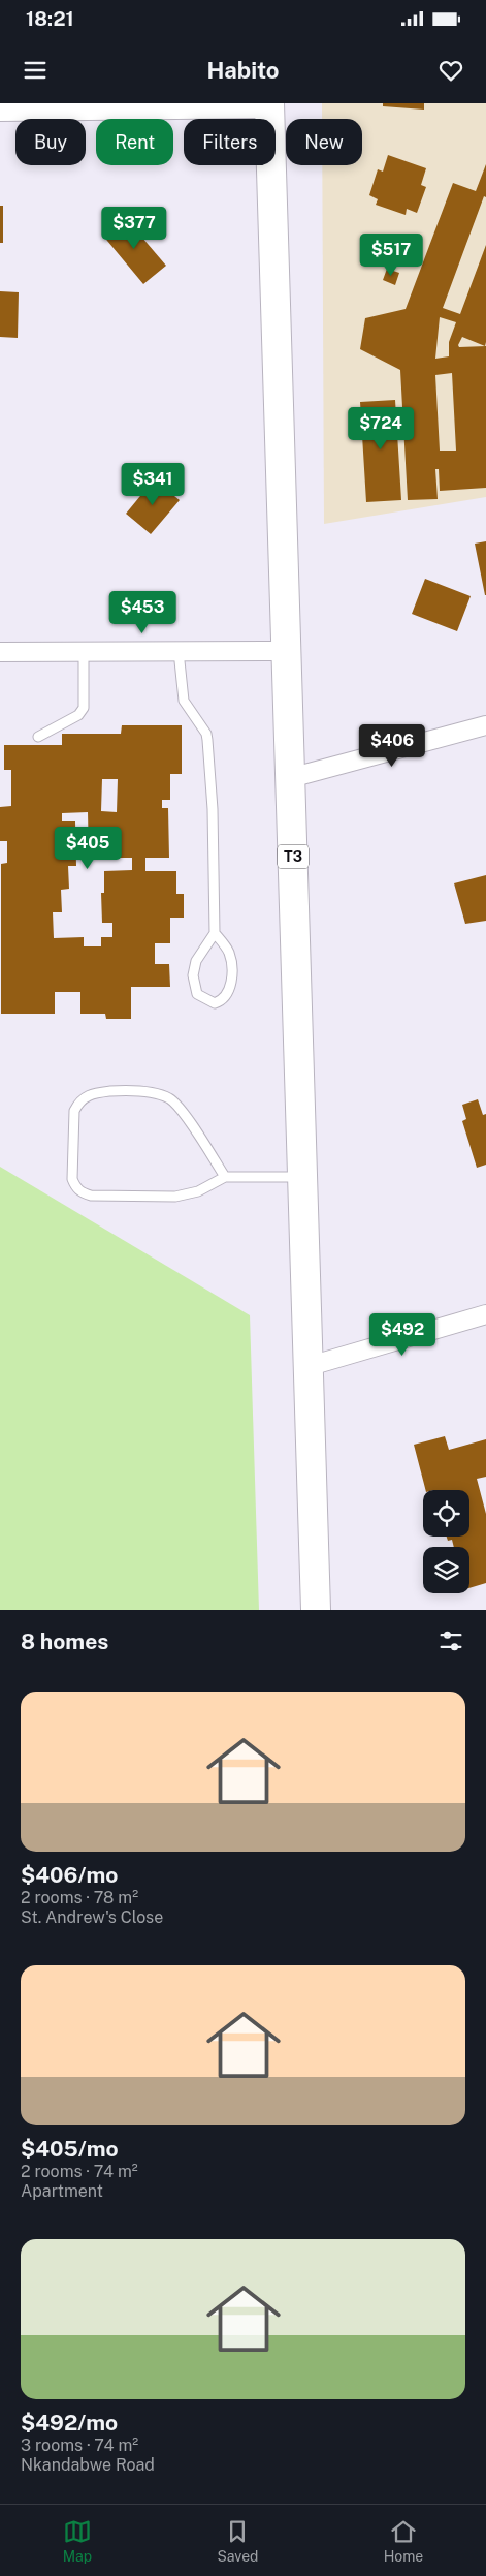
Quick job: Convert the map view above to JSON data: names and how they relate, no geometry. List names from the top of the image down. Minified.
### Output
{"streets":{"highway":["T3"]},"page":{"status":"18:21","header":"Habito","chip":["Buy","Rent","Filters","New"],"price":["$377","$517","$724","$341","$453","$406","$405","$492"],"heading":"8 homes","list":[{"name":"$406/mo","note":"2 rooms · 78 m² · St. Andrew's Close"},{"name":"$405/mo","note":"2 rooms · 74 m² · Apartment"},{"name":"$492/mo","note":"3 rooms · 74 m² · Nkandabwe Road"}],"tabs":["Map","Saved","Home"]}}
